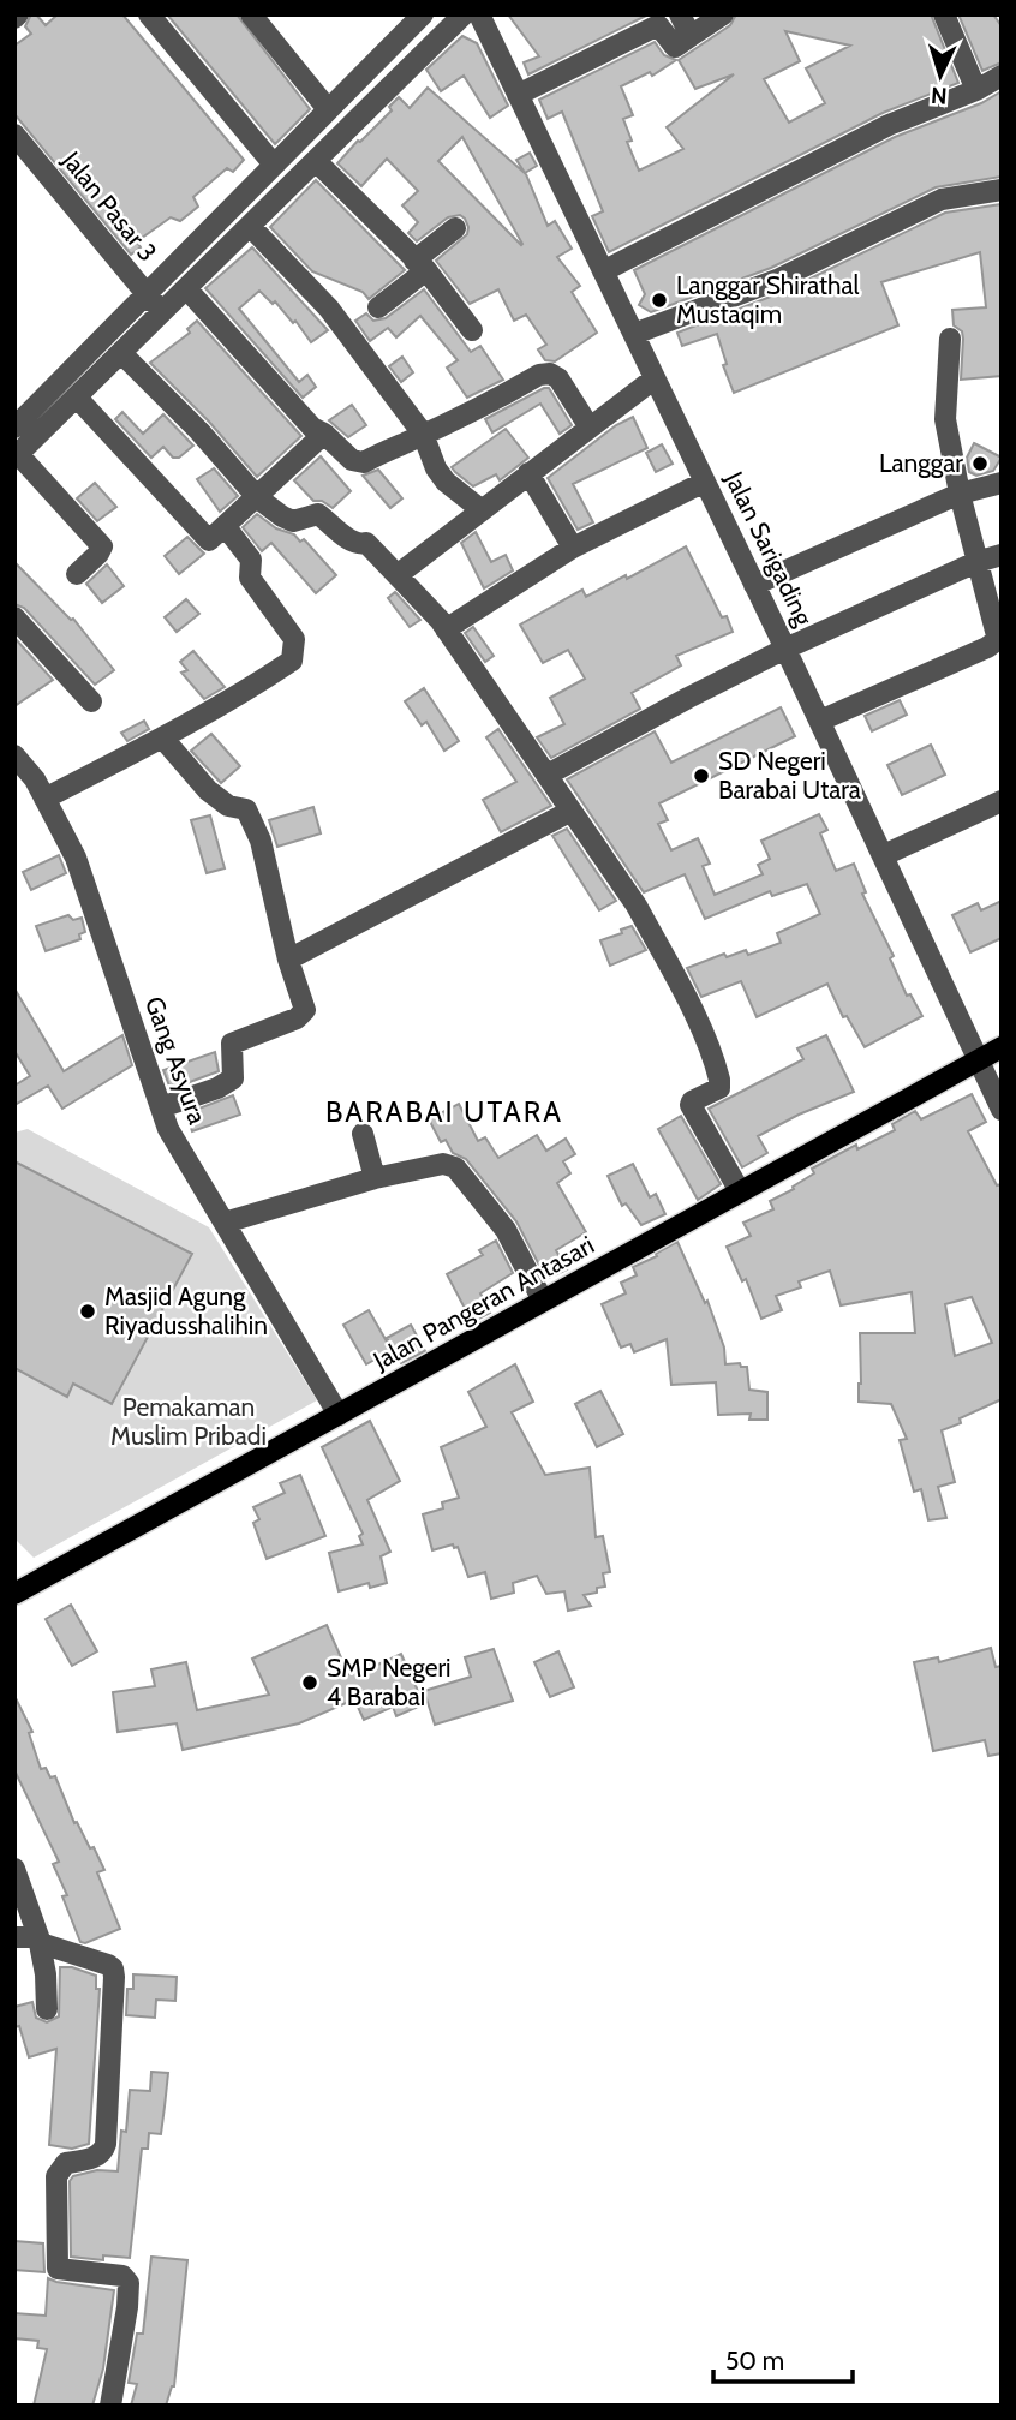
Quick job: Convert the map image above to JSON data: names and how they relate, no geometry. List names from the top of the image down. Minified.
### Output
{"streets":{"main road":["Jalan Pangeran Antasari"],"street":["Jalan Pasar 3","Jalan Sarigading","Gang Asyura"]},"crossings":[["Jalan Sarigading","Jalan Pangeran Antasari"],["Gang Asyura","Jalan Pangeran Antasari"]],"districts":["BARABAI UTARA"],"parks":["Pemakaman Muslim Pribadi"],"places":["Langgar Shirathal Mustaqim","Langgar","SD Negeri Barabai Utara","Masjid Agung Riyadusshalihin","SMP Negeri 4 Barabai"],"scale_bar":"50 m","north":"bottom"}
